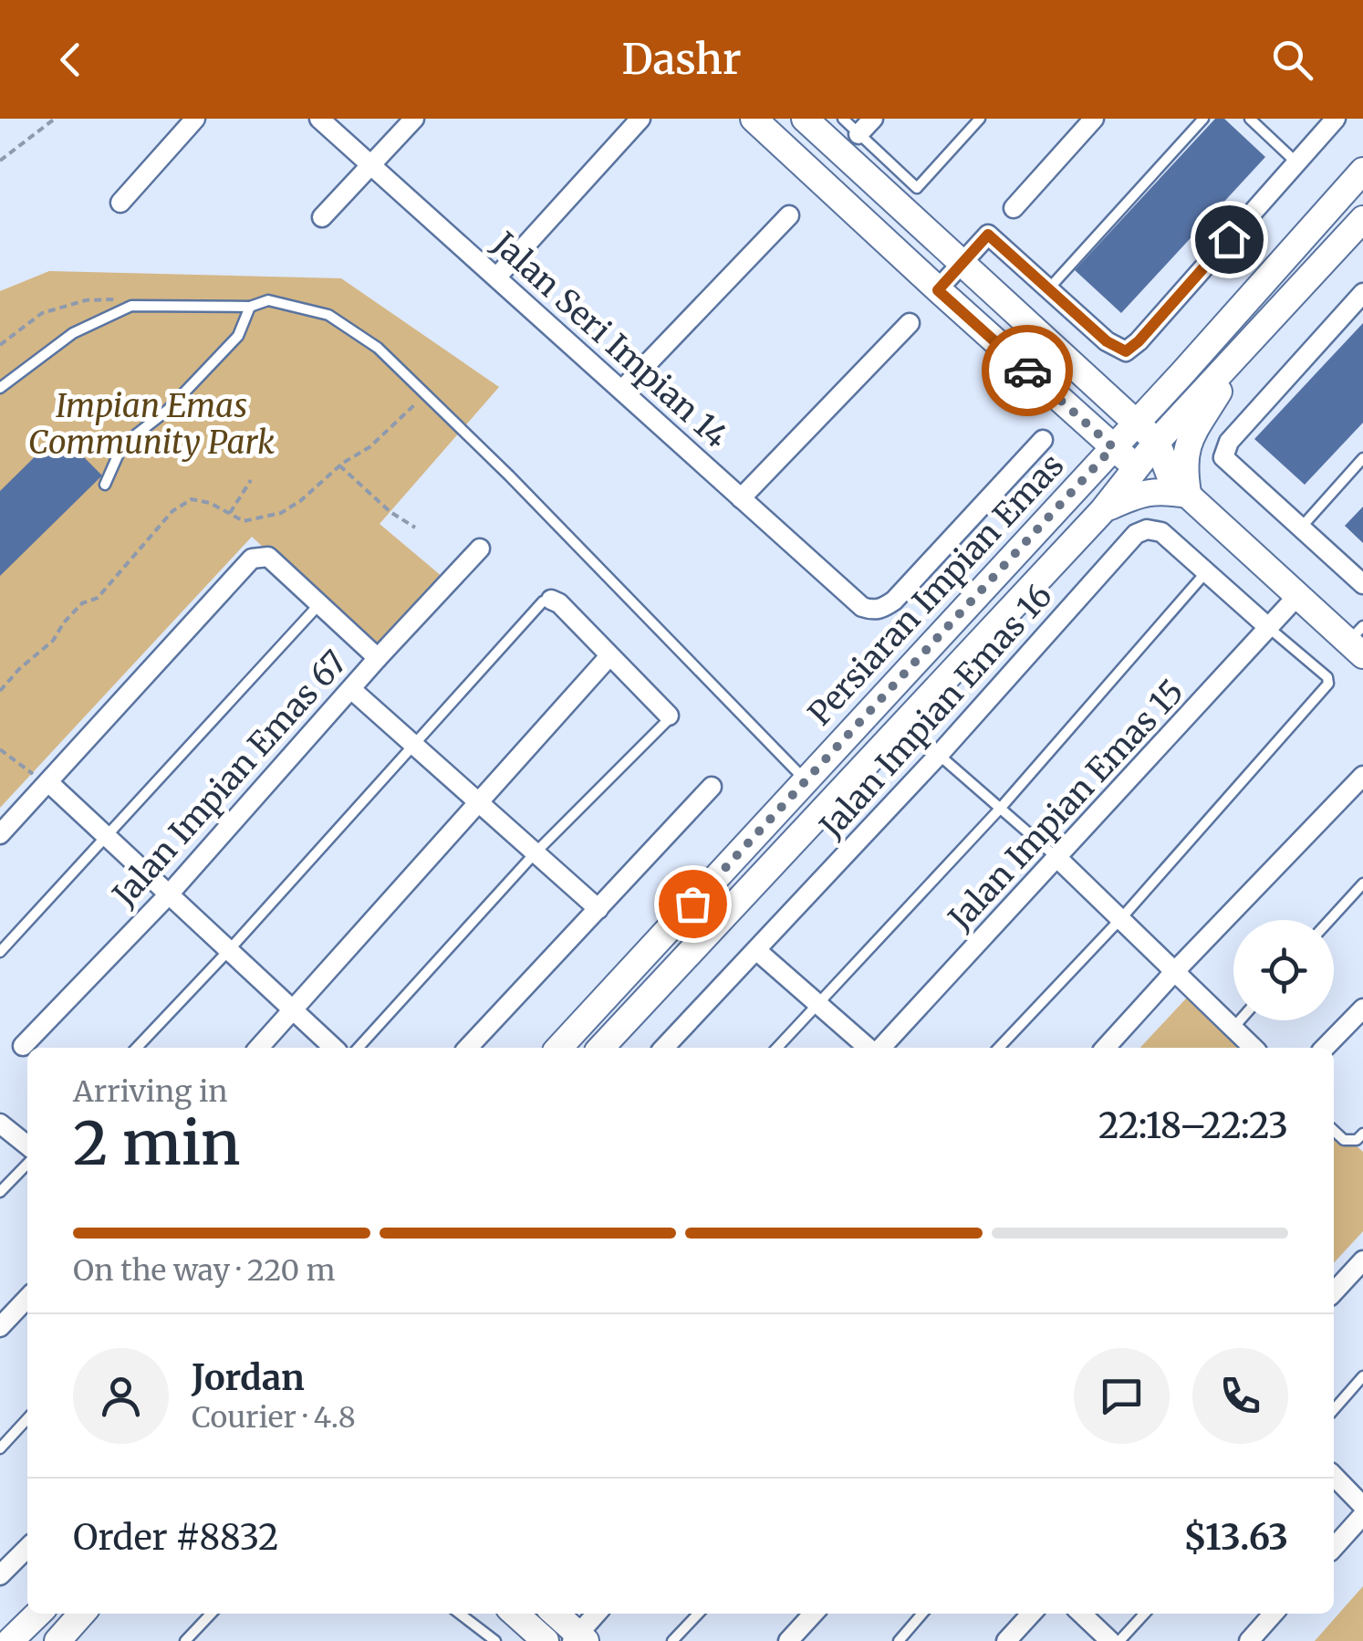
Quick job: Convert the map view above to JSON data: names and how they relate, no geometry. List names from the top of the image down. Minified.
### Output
{"streets":{"main road":["Persiaran Impian Emas"],"street":["Jalan Seri Impian 14","Jalan Impian Emas 16","Jalan Impian Emas 67","Jalan Impian Emas 15"]},"crossings":[["Jalan Impian Emas 16","Jalan Impian Emas 15"]],"parks":["Impian Emas Community Park"],"page":{"header":"Dashr","heading":["2 min","Arriving in","22:18–22:23"],"panel":["Jordan","Courier · 4.8","Order #8832","$13.63"],"bar":"On the way · 220 m"}}
